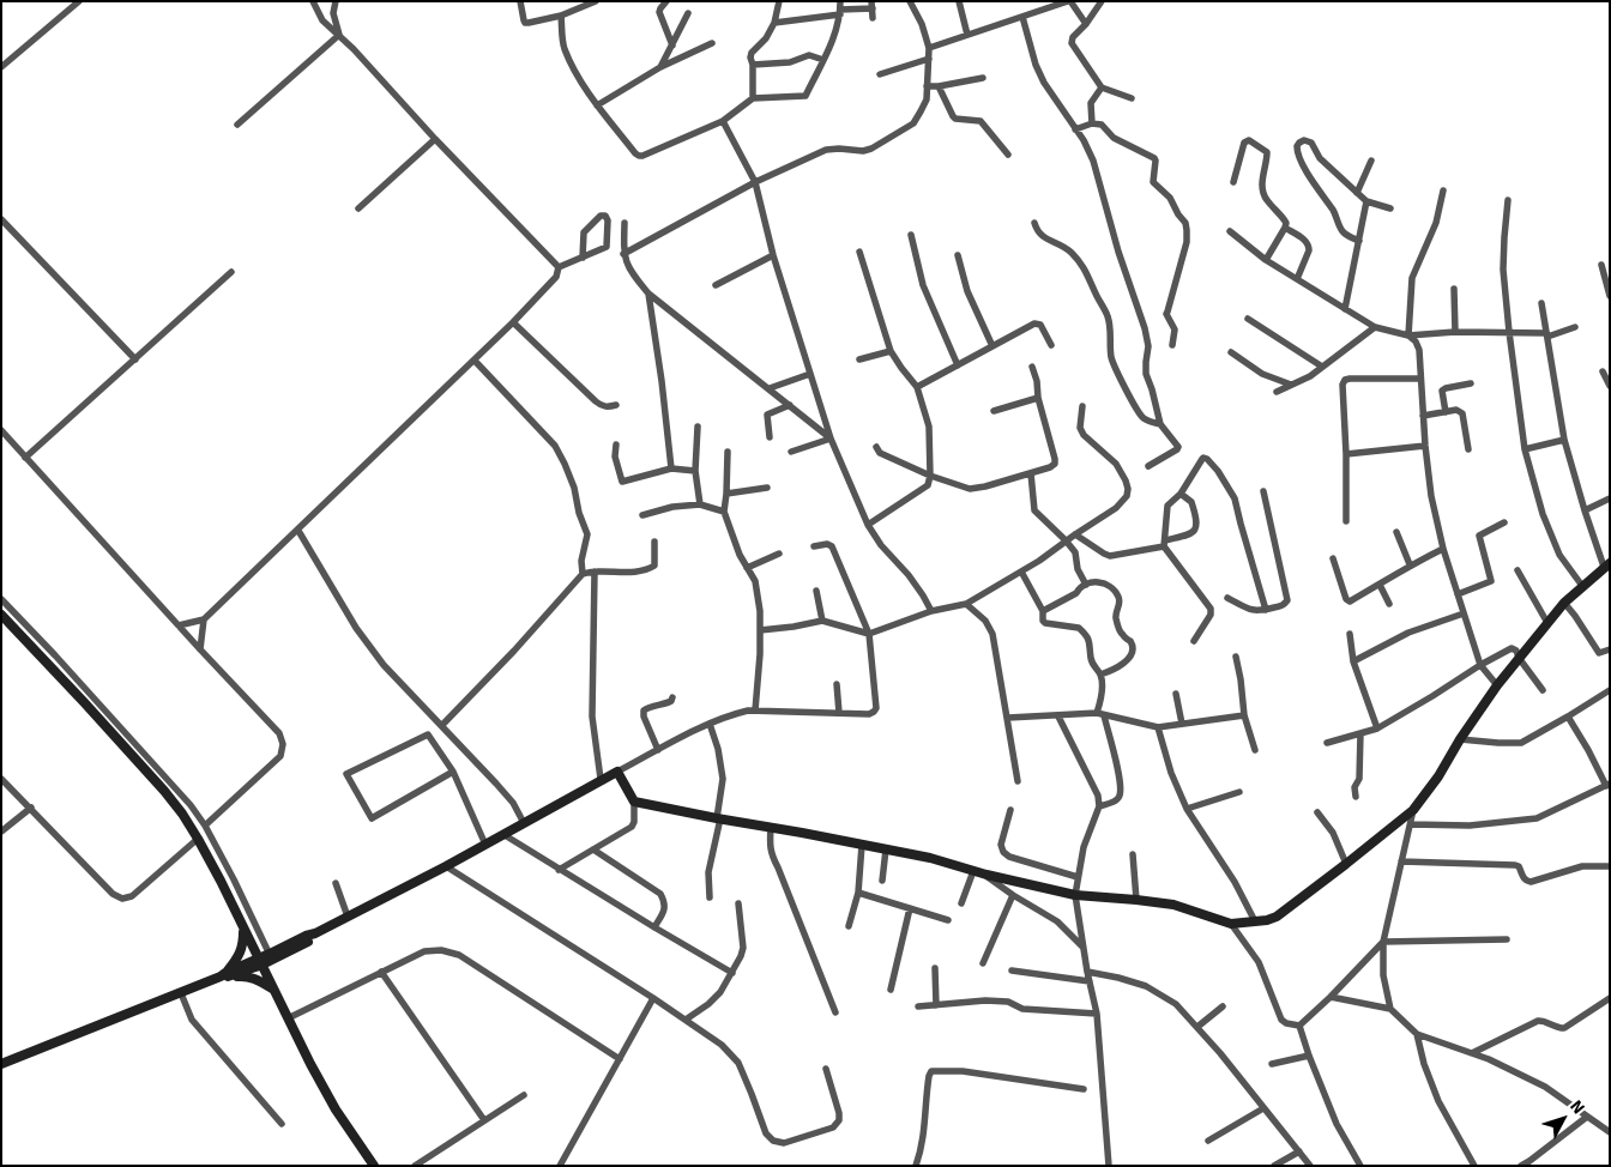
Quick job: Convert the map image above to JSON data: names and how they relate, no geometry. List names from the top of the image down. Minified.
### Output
{"north":"top right"}
